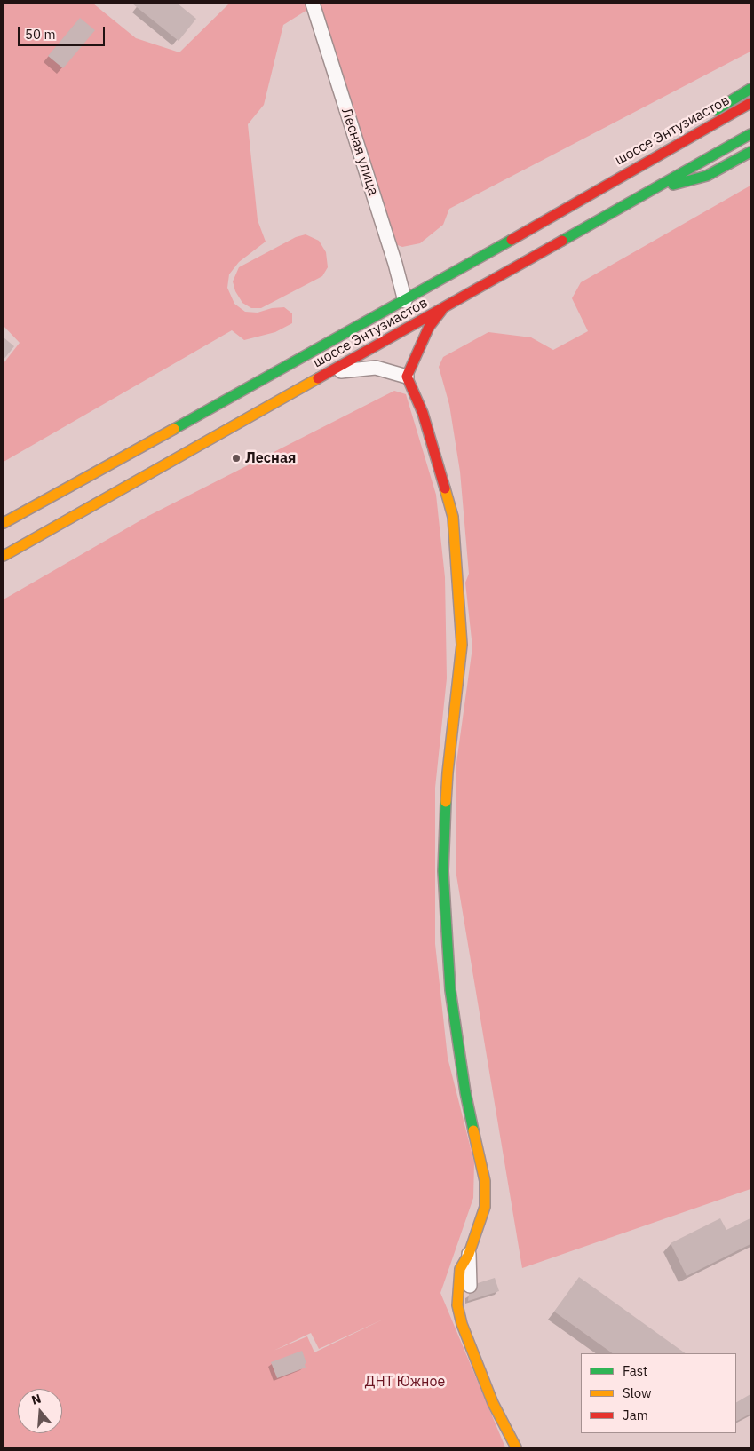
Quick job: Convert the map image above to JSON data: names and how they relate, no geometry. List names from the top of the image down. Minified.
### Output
{"streets":{"main road":["шоссе Энтузиастов"],"street":["Лесная улица"]},"crossings":[["шоссе Энтузиастов","Лесная улица"]],"parks":["ДНТ Южное"],"places":["Лесная"],"legend":["Fast","Slow","Jam"],"scale_bar":"50 m","north":"top"}
